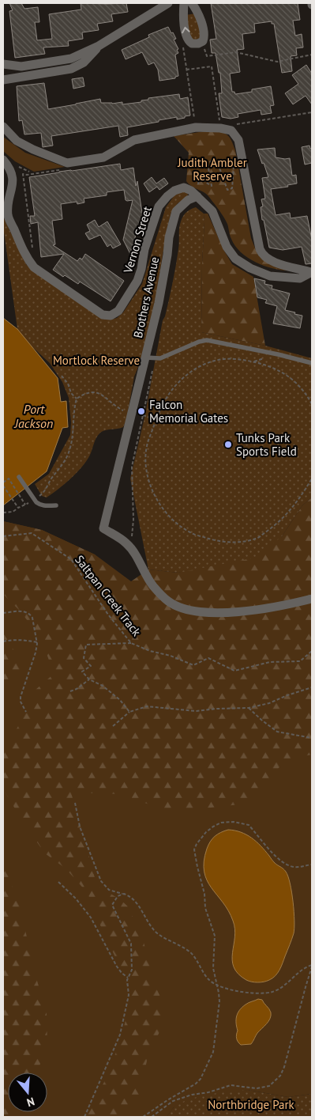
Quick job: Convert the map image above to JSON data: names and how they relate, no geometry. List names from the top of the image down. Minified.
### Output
{"streets":{"street":["Vernon Street","Brothers Avenue"],"path":["Saltpan Creek Track"]},"crossings":[["Vernon Street","Brothers Avenue"]],"water":["Port Jackson"],"parks":["Judith Ambler Reserve","Mortlock Reserve","Northbridge Park"],"places":["Falcon Memorial Gates","Tunks Park Sports Field"],"north":"bottom"}
